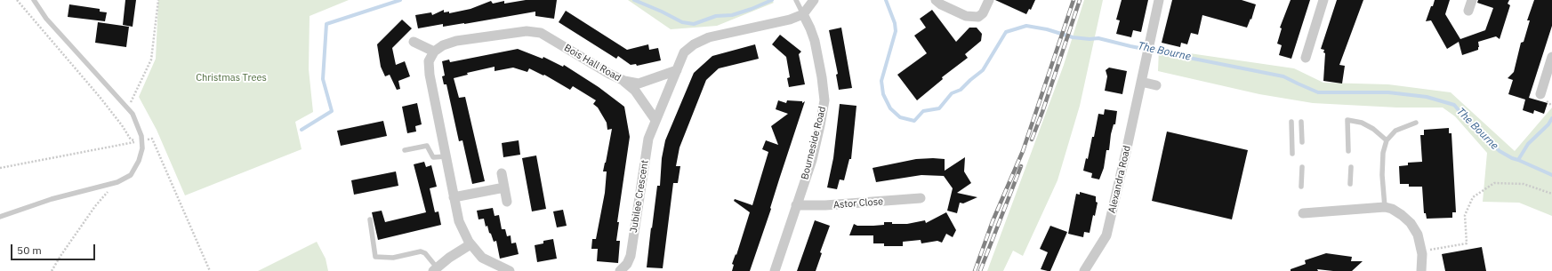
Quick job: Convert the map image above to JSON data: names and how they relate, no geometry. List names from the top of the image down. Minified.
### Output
{"streets":{"street":["Bois Hall Road","Bourneside Road","Alexandra Road","Jubilee Crescent","Astor Close"]},"crossings":[["Bois Hall Road","Jubilee Crescent"],["Bourneside Road","Astor Close"]],"water":["The Bourne"],"parks":["Christmas Trees"],"scale_bar":"50 m"}
